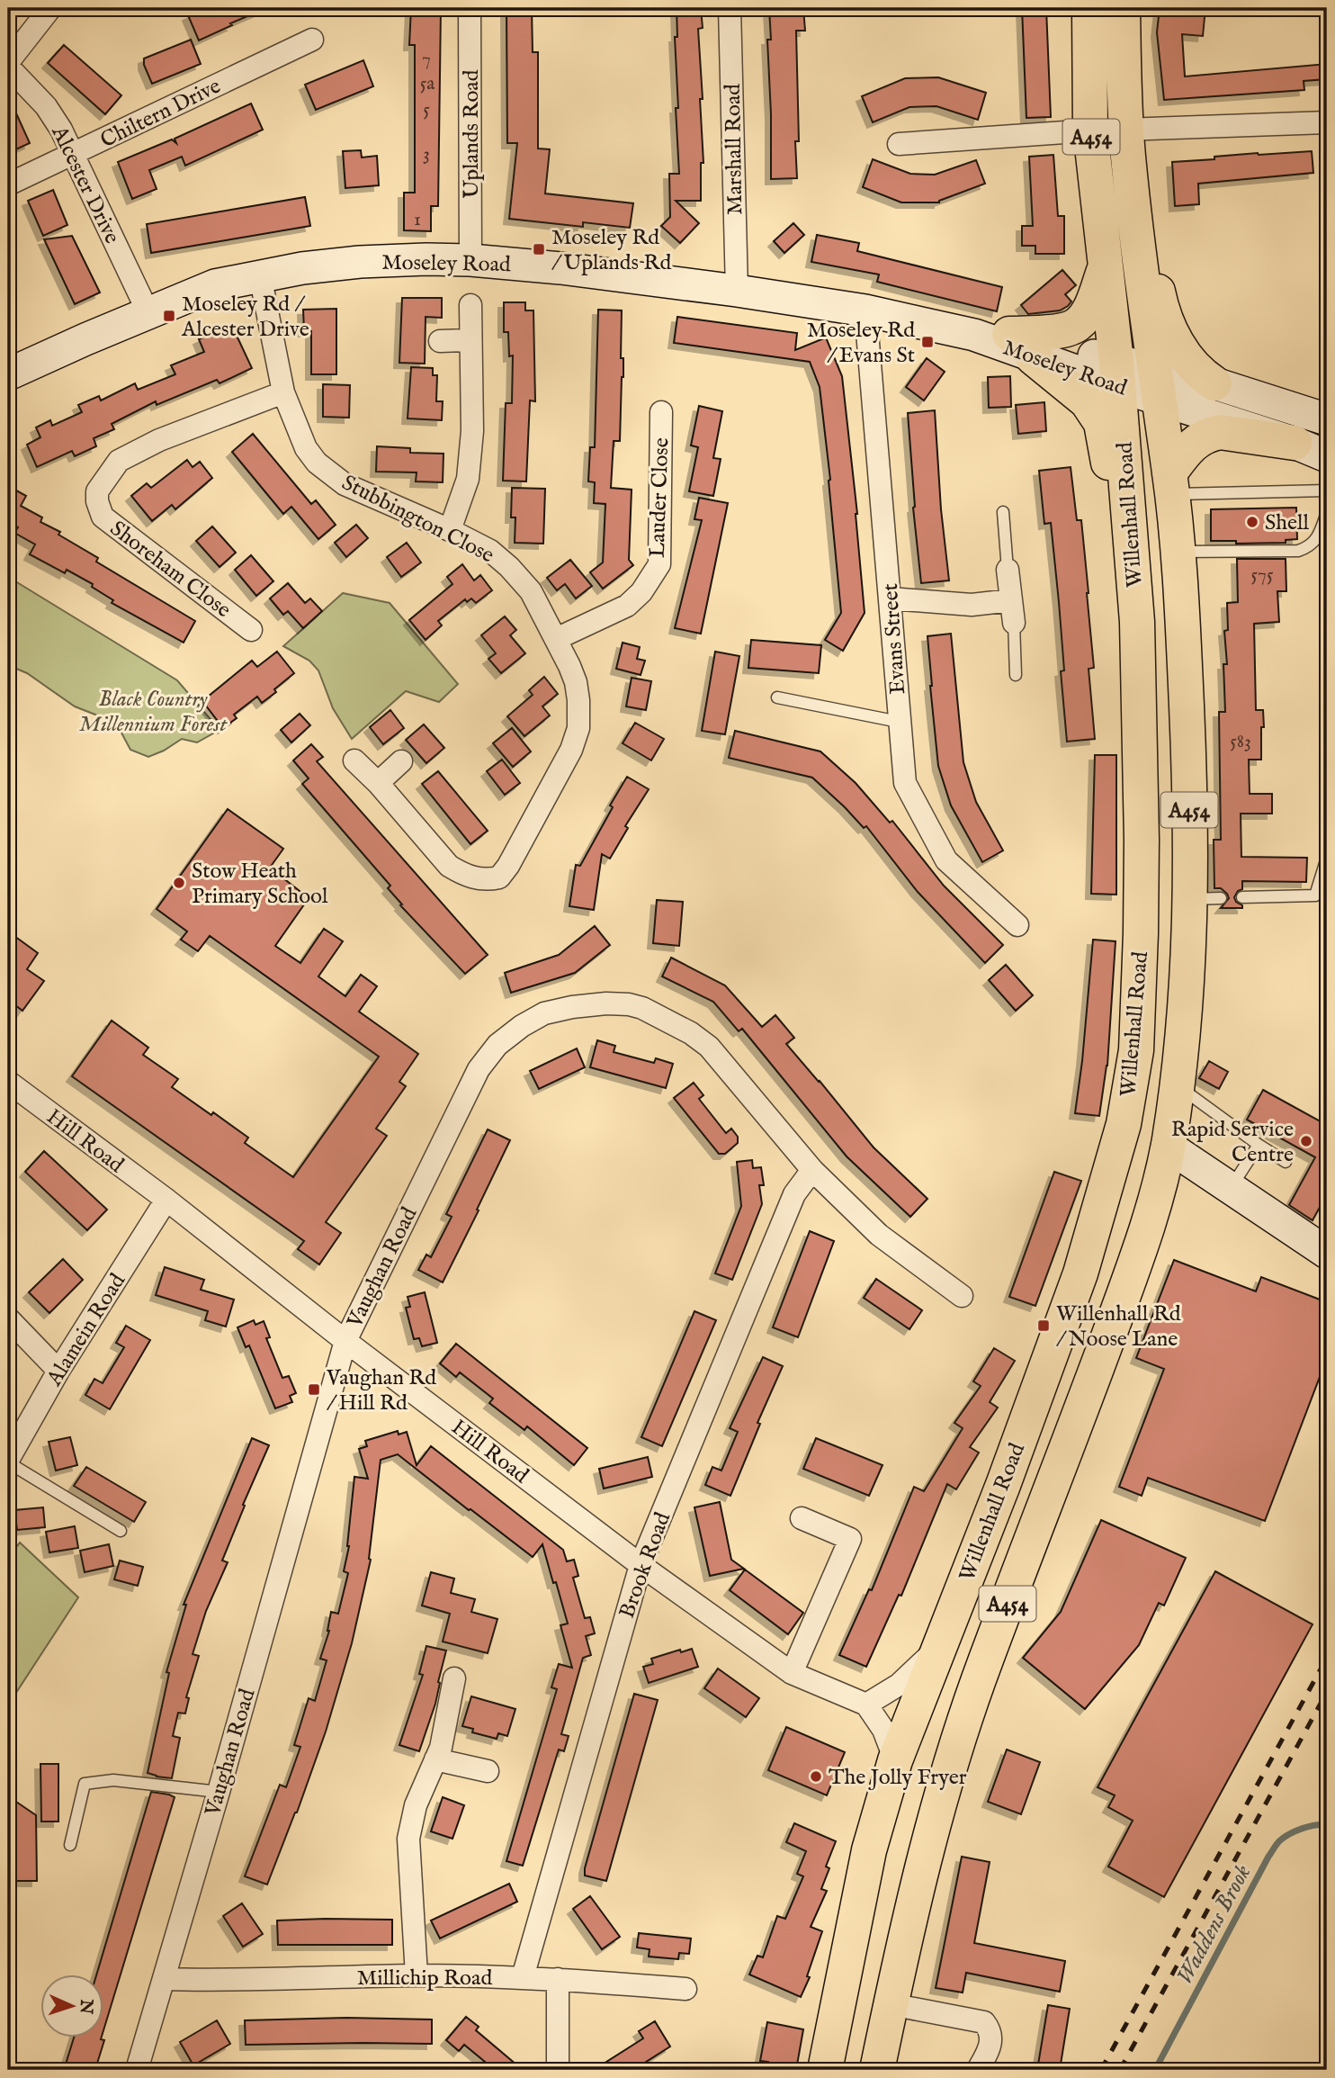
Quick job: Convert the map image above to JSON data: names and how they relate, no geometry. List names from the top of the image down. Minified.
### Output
{"streets":{"highway":["A454","Willenhall Road"],"street":["Chiltern Drive","Uplands Road","Marshall Road","Alcester Drive","Moseley Road","Lauder Close","Stubbington Close","Shoreham Close","Evans Street","Hill Road","Vaughan Road","Alamein Road","Brook Road","Millichip Road"]},"crossings":[["Chiltern Drive","Alcester Drive"],["Uplands Road","Moseley Road"],["Marshall Road","Moseley Road"],["Alcester Drive","Moseley Road"],["Moseley Road","Willenhall Road"],["Moseley Road","Stubbington Close"],["Moseley Road","Evans Street"],["Lauder Close","Stubbington Close"],["Stubbington Close","Shoreham Close"],["Hill Road","Vaughan Road"],["Hill Road","Alamein Road"],["Hill Road","Brook Road"],["Vaughan Road","Brook Road"],["Vaughan Road","Millichip Road"],["Brook Road","Millichip Road"]],"water":["Waddens Brook"],"parks":["Black Country Millennium Forest"],"places":{"transit":["Moseley Rd / Uplands Rd","Moseley Rd / Alcester Drive","Moseley Rd / Evans St","Willenhall Rd / Noose Lane","Vaughan Rd / Hill Rd"],"other":["Shell","Stow Heath Primary School","Rapid Service Centre","The Jolly Fryer"]},"house_numbers":["7","5a","5","3","1","575","583"],"north":"right"}
